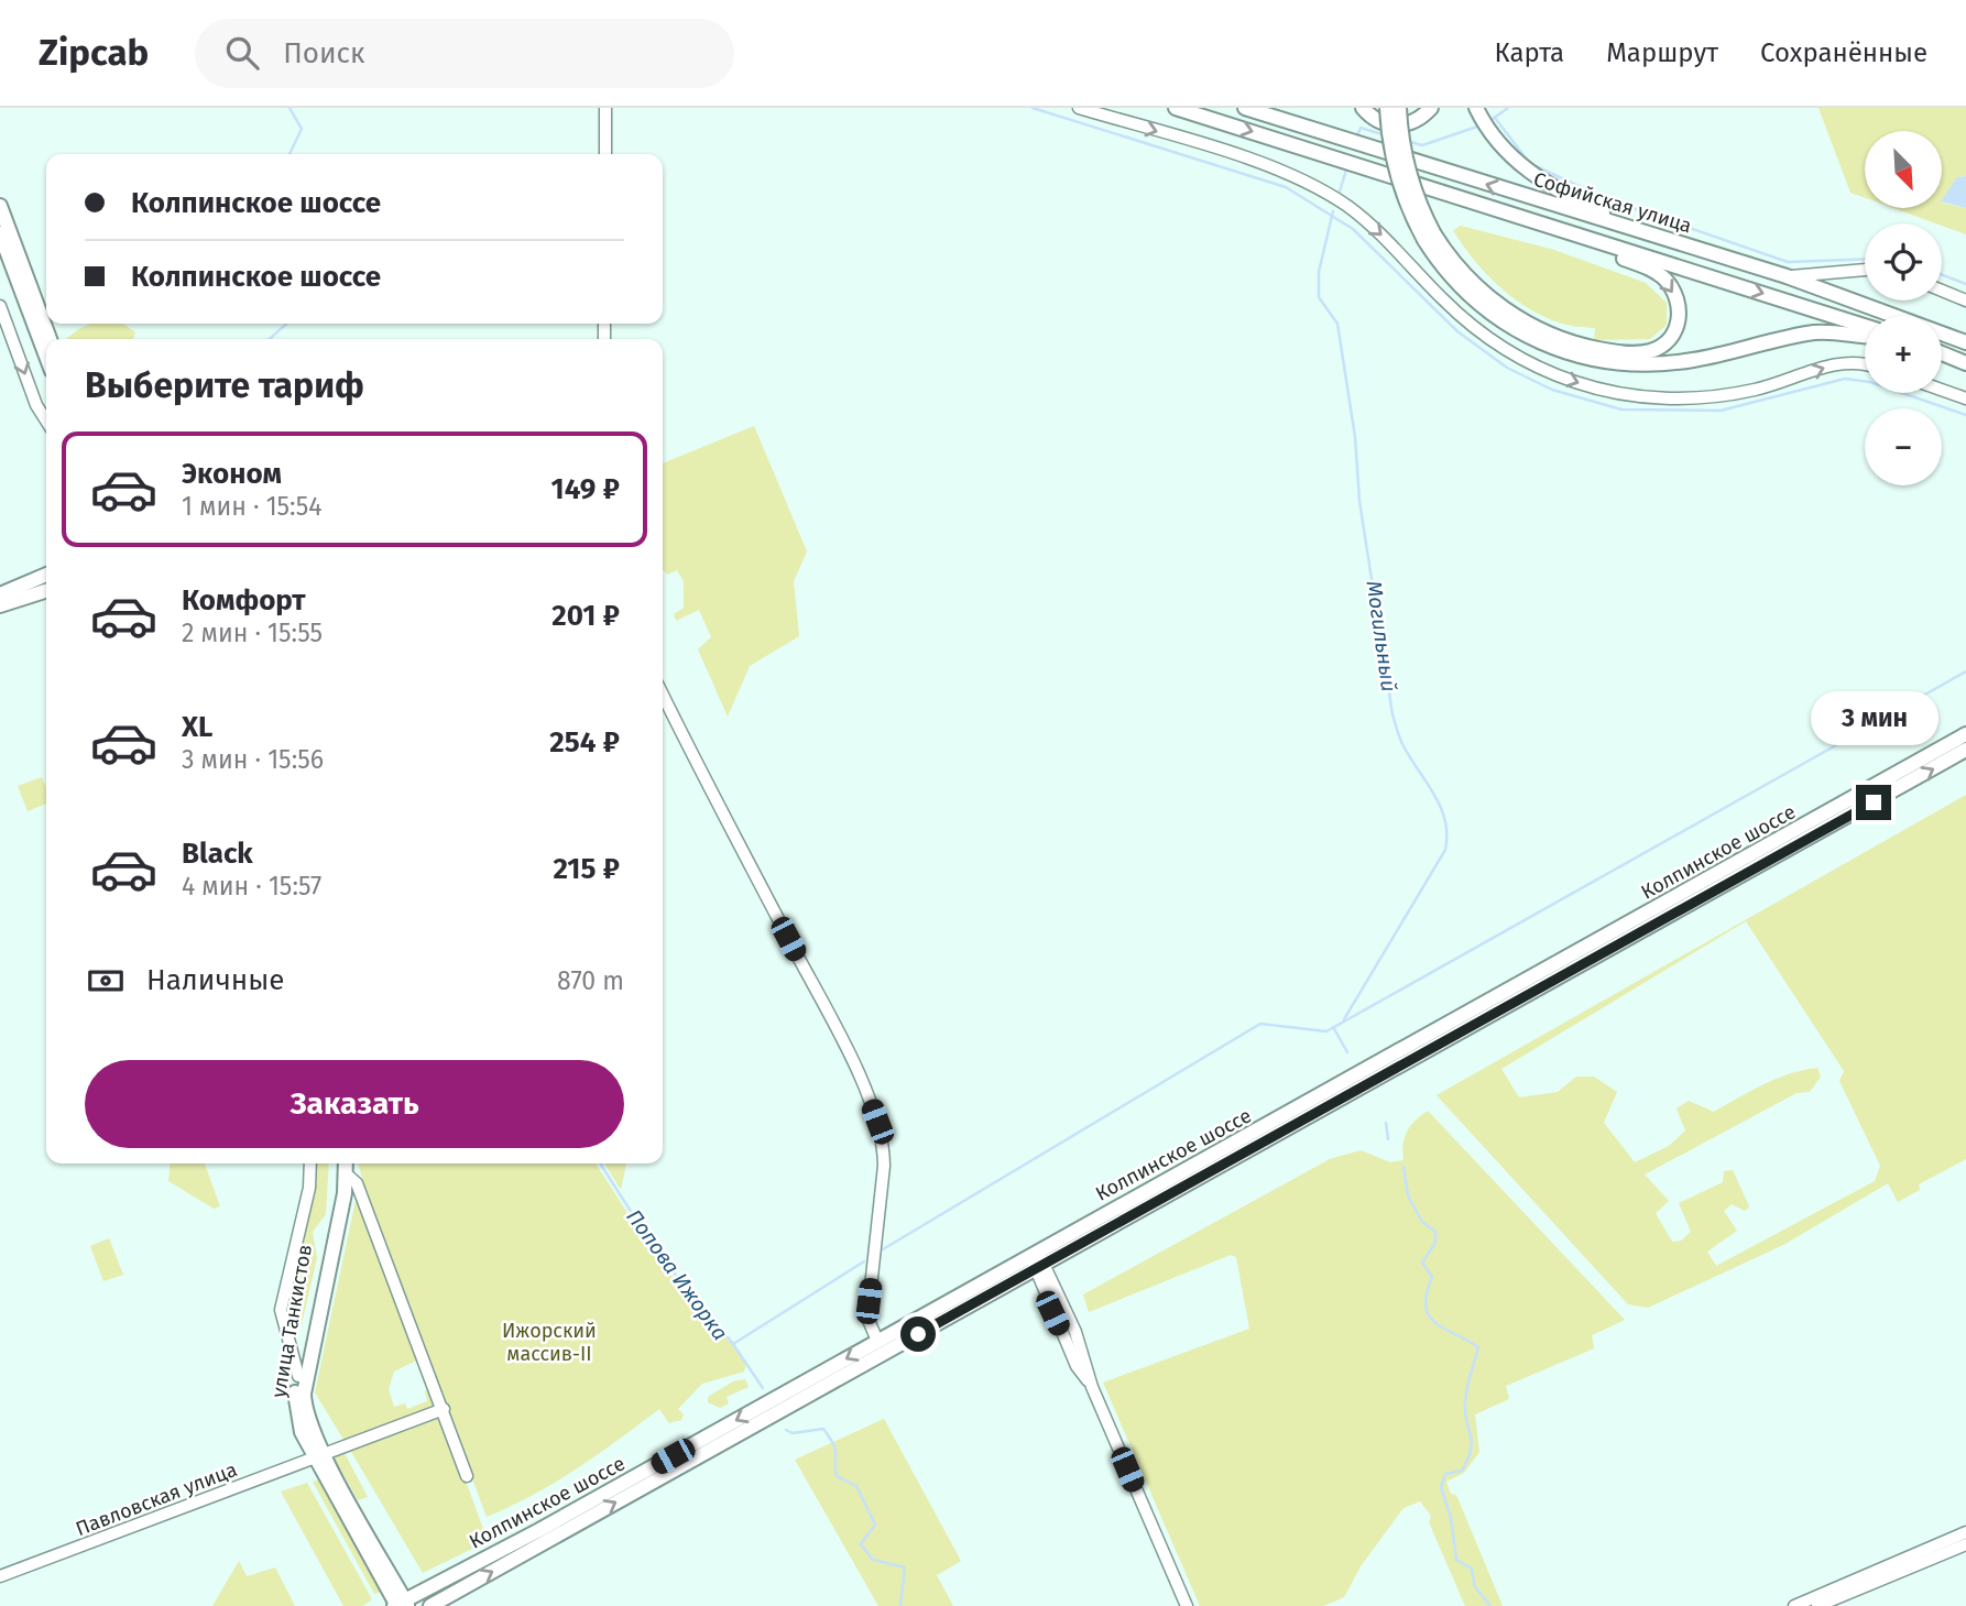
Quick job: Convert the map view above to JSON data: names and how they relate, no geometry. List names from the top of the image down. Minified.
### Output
{"streets":{"main road":["Софийская улица","Колпинское шоссе","улица Танкистов"],"street":["Павловская улица"]},"crossings":[["Колпинское шоссе","улица Танкистов"],["улица Танкистов","Павловская улица"]],"water":["Могильный","Попова Ижорка"],"parks":["Ижорский массив-II"],"north":"bottom right","page":{"header":"Zipcab","search":"Поиск","nav":["Карта","Маршрут","Сохранённые"],"map_buttons":["+","−"],"banner":["Колпинское шоссе","Колпинское шоссе"],"heading":"Выберите тариф","list":[{"name":"Эконом","note":"1 мин · 15:54","value":"149 ₽"},{"name":"Комфорт","note":"2 мин · 15:55","value":"201 ₽"},{"name":"XL","note":"3 мин · 15:56","value":"254 ₽"},{"name":"Black","note":"4 мин · 15:57","value":"215 ₽"}],"bubble":"3 мин","pay":["Наличные","870 m"],"buttons":"Заказать"}}
